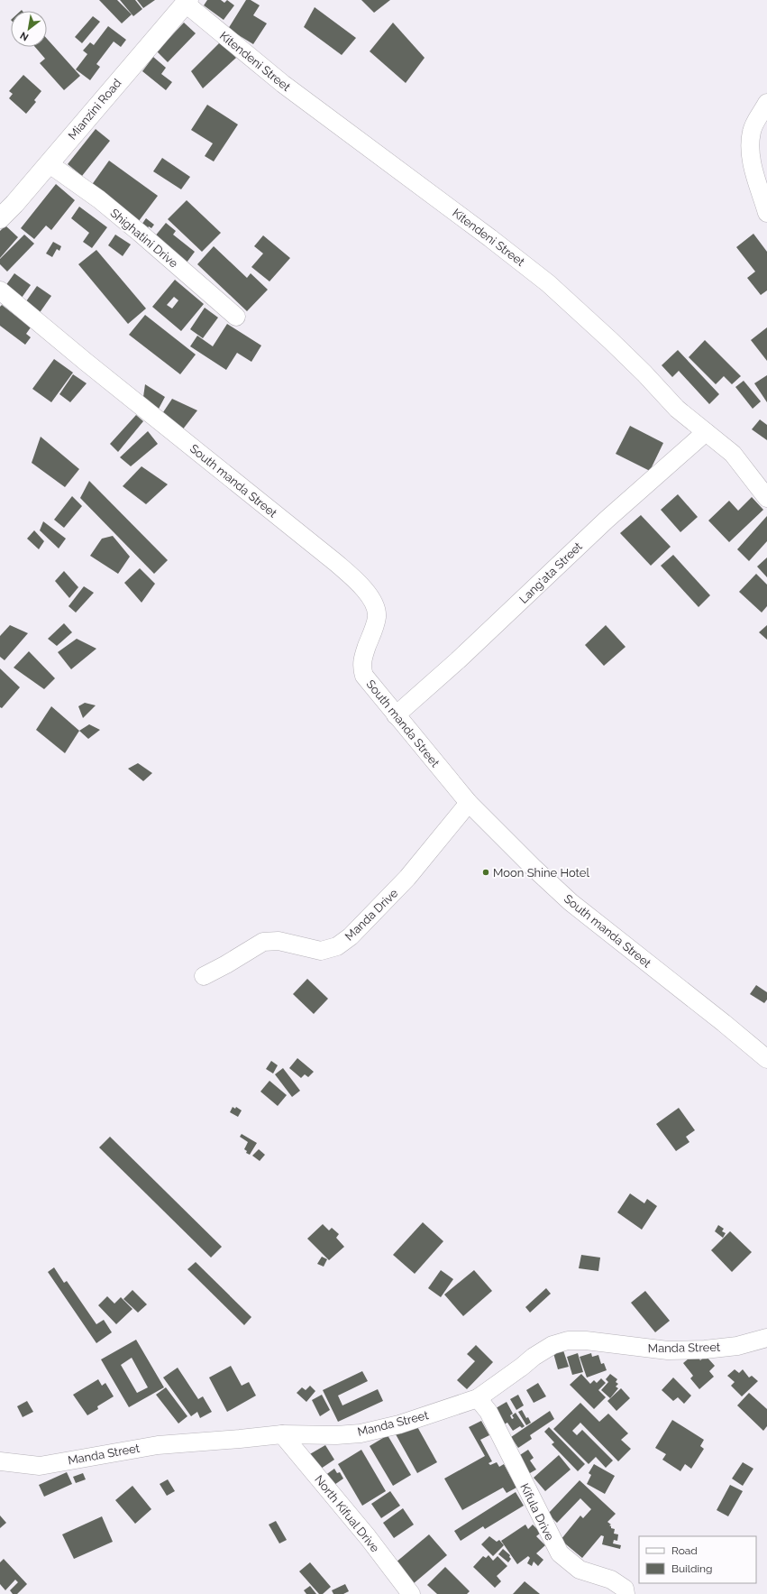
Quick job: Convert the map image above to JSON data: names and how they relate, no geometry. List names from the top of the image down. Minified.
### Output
{"streets":{"street":["Kitendeni Street","Mianzini Road","Shighatini Drive","South manda Street","Lang'ata Street","Manda Drive","Manda Street","Kifula Drive","North Kifual Drive"]},"crossings":[["Kitendeni Street","Mianzini Road"],["Kitendeni Street","Lang'ata Street"],["Mianzini Road","Shighatini Drive"],["South manda Street","Lang'ata Street"],["South manda Street","Manda Drive"],["Manda Street","Kifula Drive"],["Manda Street","North Kifual Drive"]],"places":["Moon Shine Hotel"],"legend":["Road","Building"],"north":"bottom left"}
